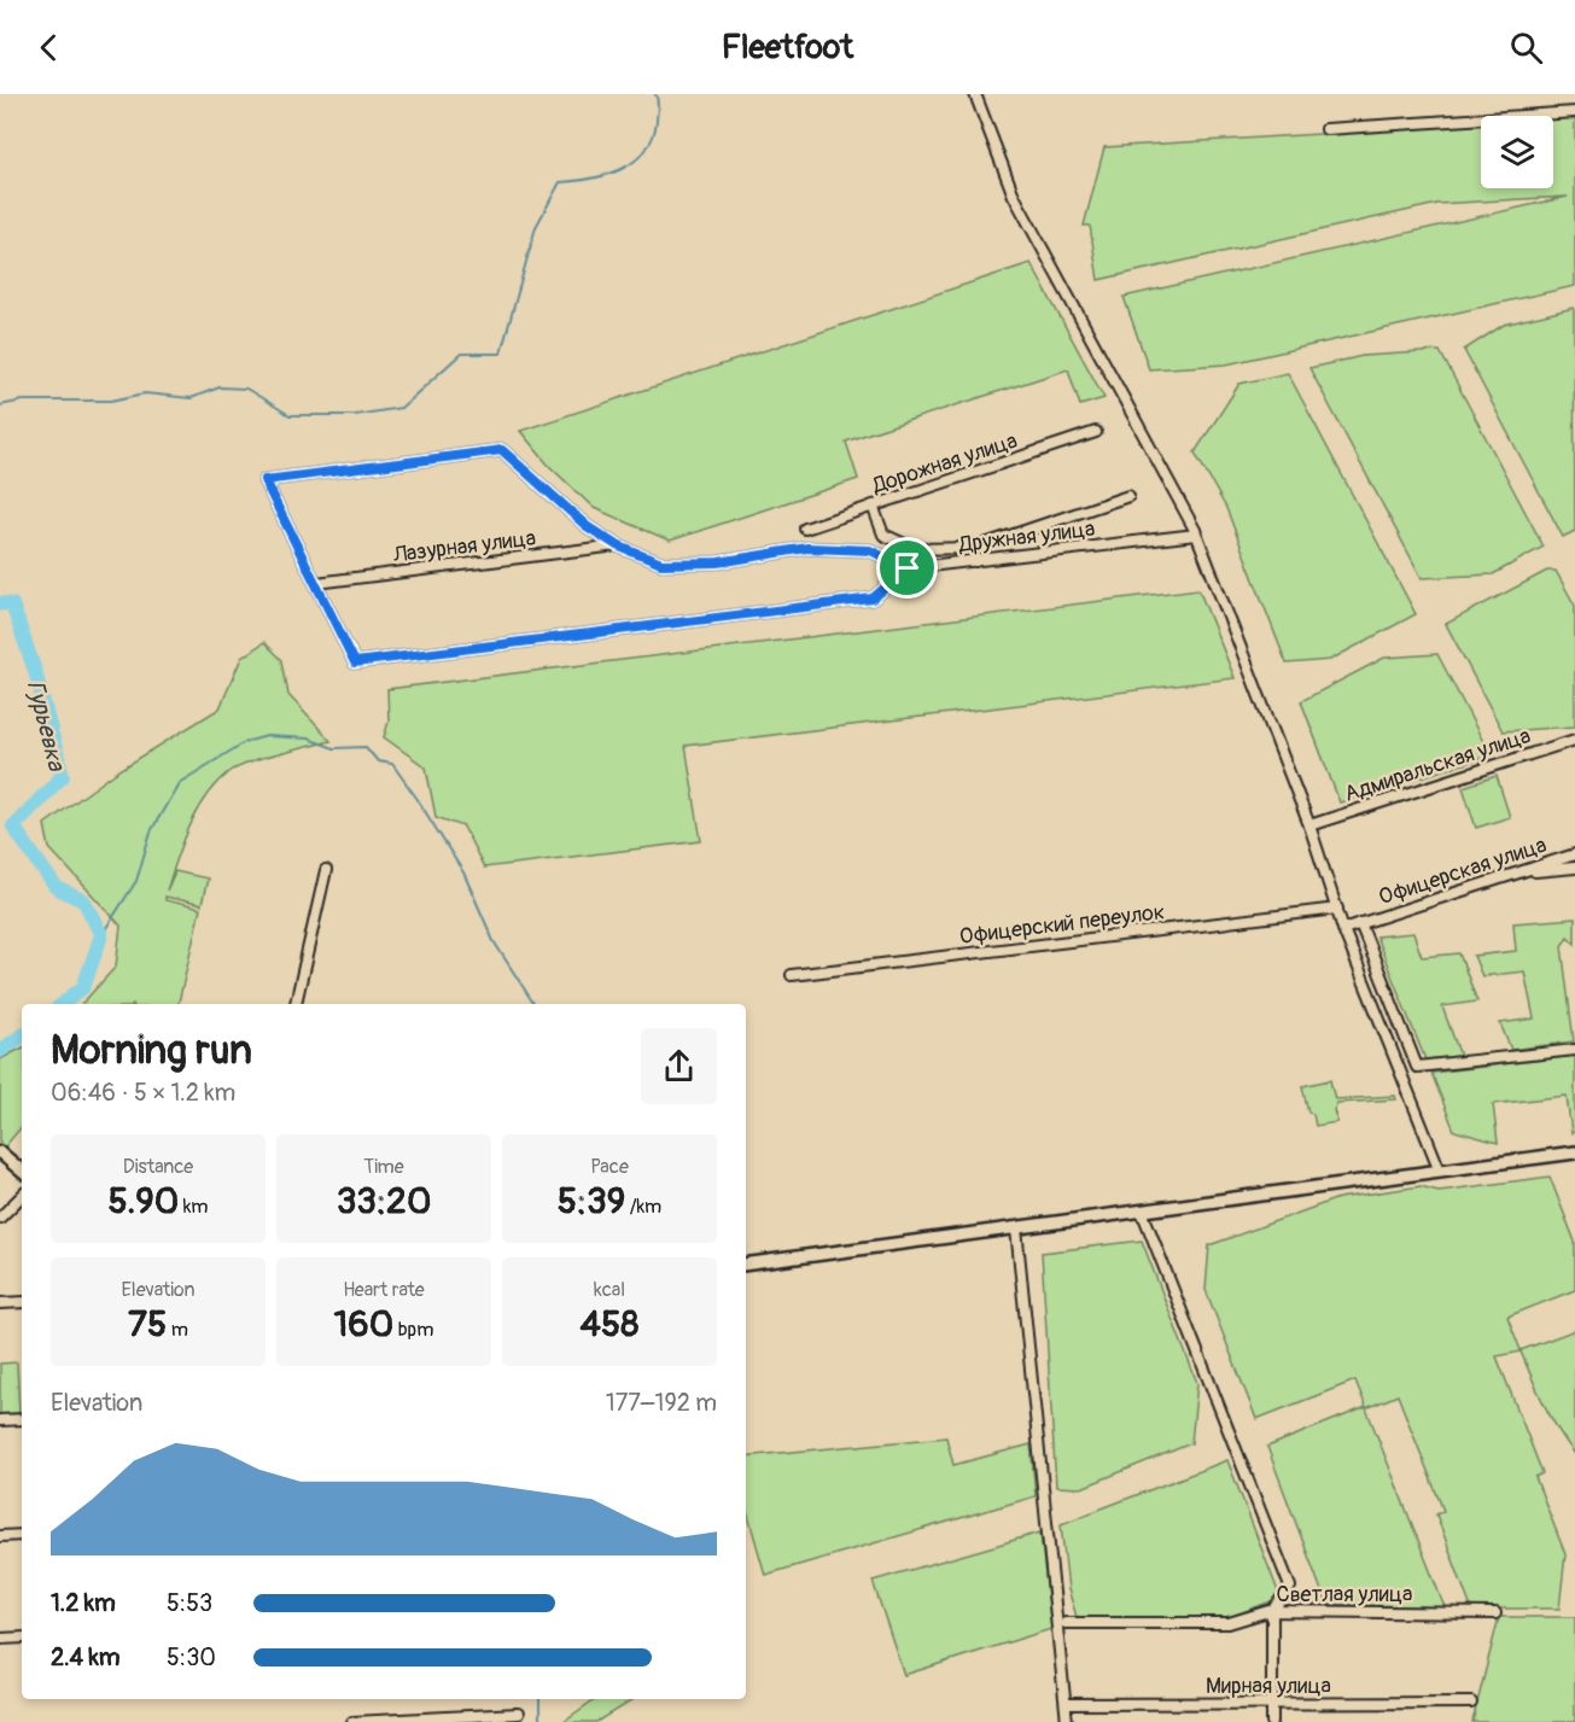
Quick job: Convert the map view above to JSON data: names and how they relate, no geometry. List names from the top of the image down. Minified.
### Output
{"streets":{"street":["Дорожная улица","Дружная улица","Лазурная улица","Адмиральская улица","Офицерская улица","Офицерский переулок","Светлая улица","Мирная улица"]},"water":["Гурьевка"],"page":{"header":"Fleetfoot","heading":["Morning run","06:46 · 5 × 1.2 km"],"stats":[["Distance","5.90 km"],["Time","33:20"],["Pace","5:39 /km"],["Elevation","75 m"],["Heart rate","160 bpm"],["kcal","458"]],"chart":["Elevation","177–192 m"],"list":[{"name":"1.2 km","note":"5:53"},{"name":"2.4 km","note":"5:30"}]}}
